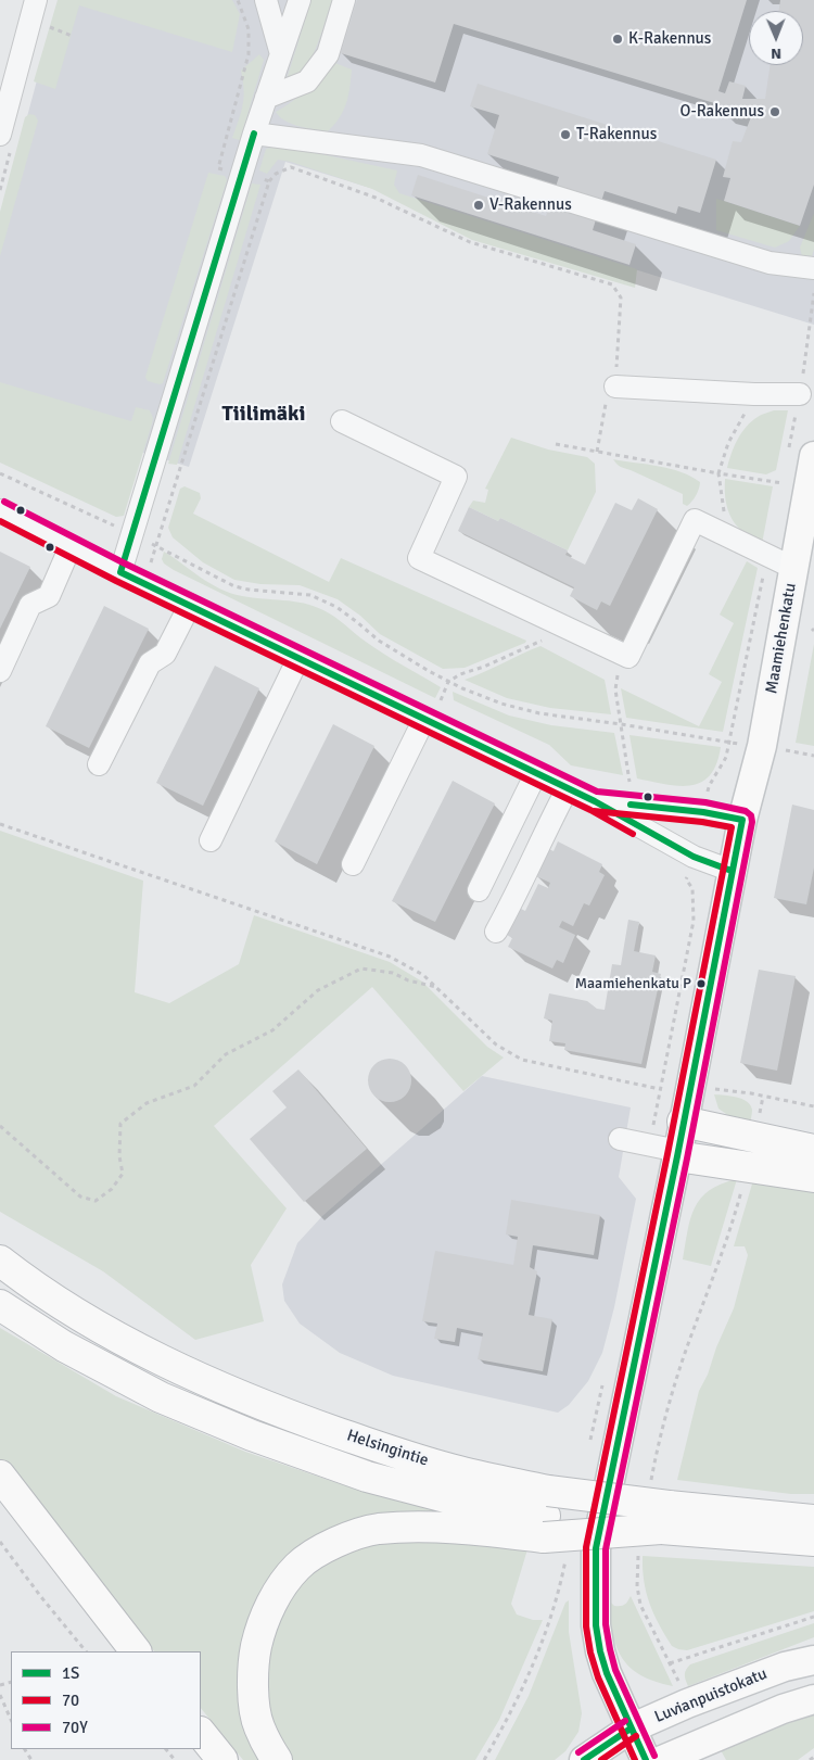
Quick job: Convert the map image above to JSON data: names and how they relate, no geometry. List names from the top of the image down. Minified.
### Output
{"streets":{"highway":["Helsingintie"],"main road":["Maamiehenkatu","Luvianpuistokatu"]},"districts":["Tiilimäki"],"places":["K-Rakennus","O-Rakennus","T-Rakennus","V-Rakennus","Maamiehenkatu P"],"lines":["transit line 1S","transit line 70Y","transit line 70"],"legend":["1S","70","70Y"],"north":"bottom"}
